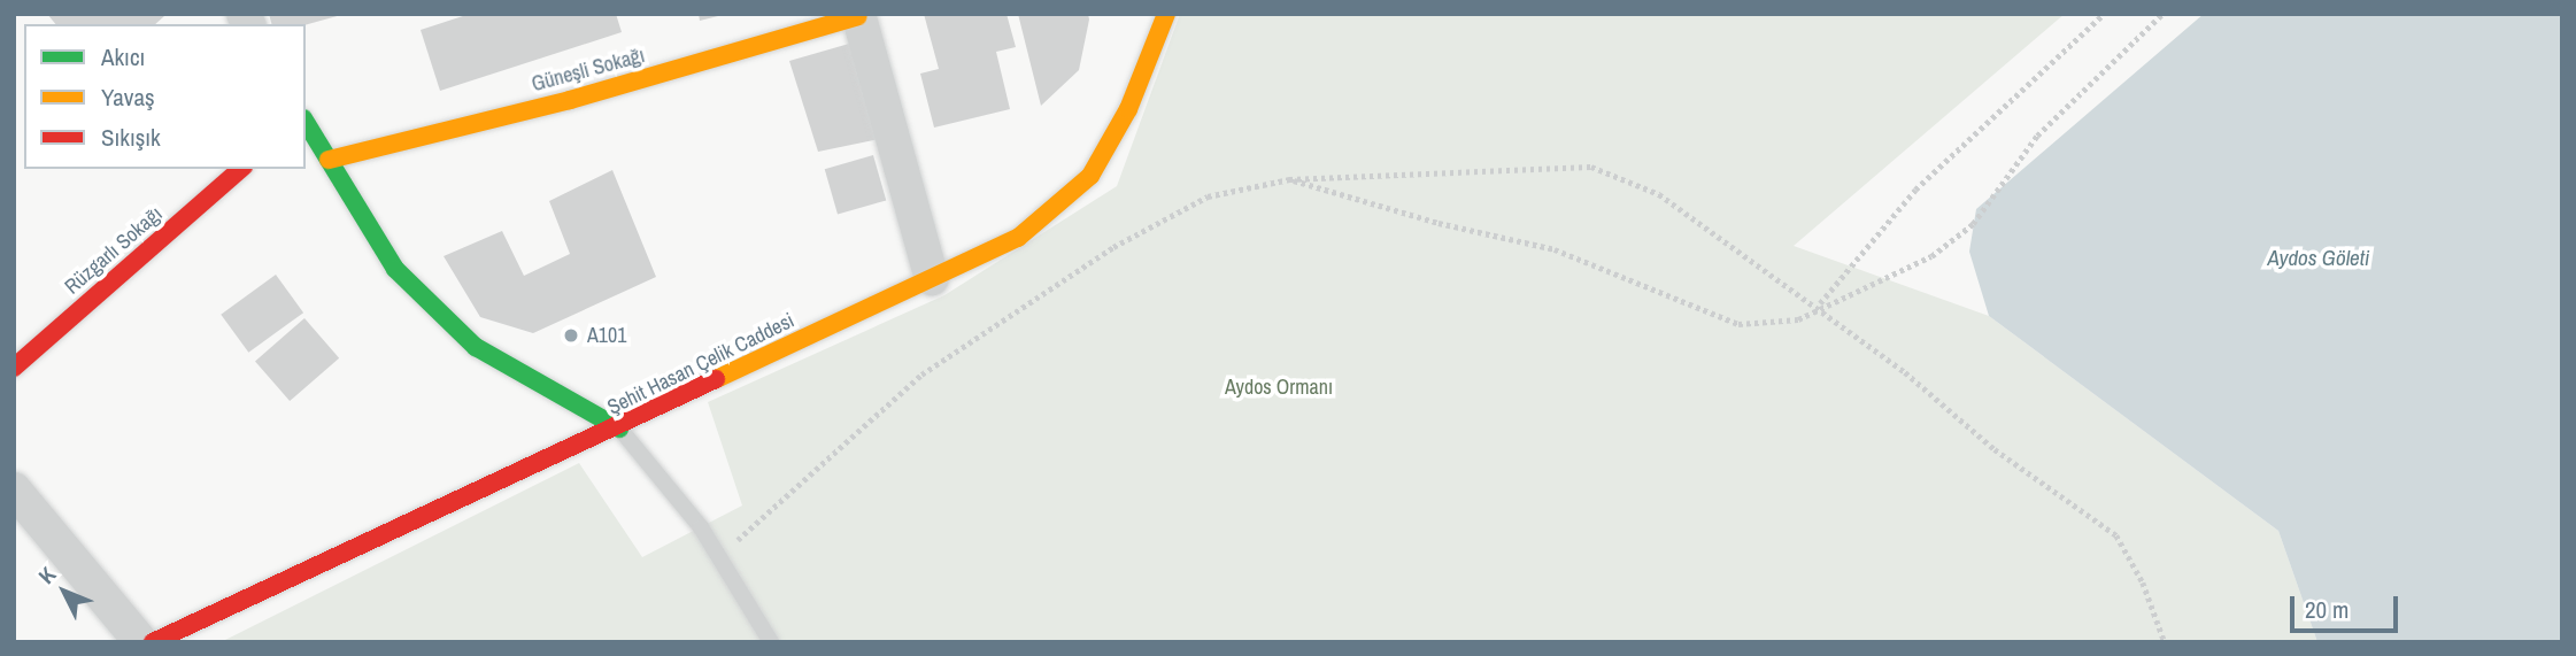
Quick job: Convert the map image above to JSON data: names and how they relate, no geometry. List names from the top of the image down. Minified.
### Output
{"streets":{"street":["Güneşli Sokağı","Rüzgarlı Sokağı","Şehit Hasan Çelik Caddesi"]},"water":["Aydos Göleti"],"parks":["Aydos Ormanı"],"places":["A101"],"legend":["Akıcı","Yavaş","Sıkışık"],"scale_bar":"20 m","north":"top left"}
